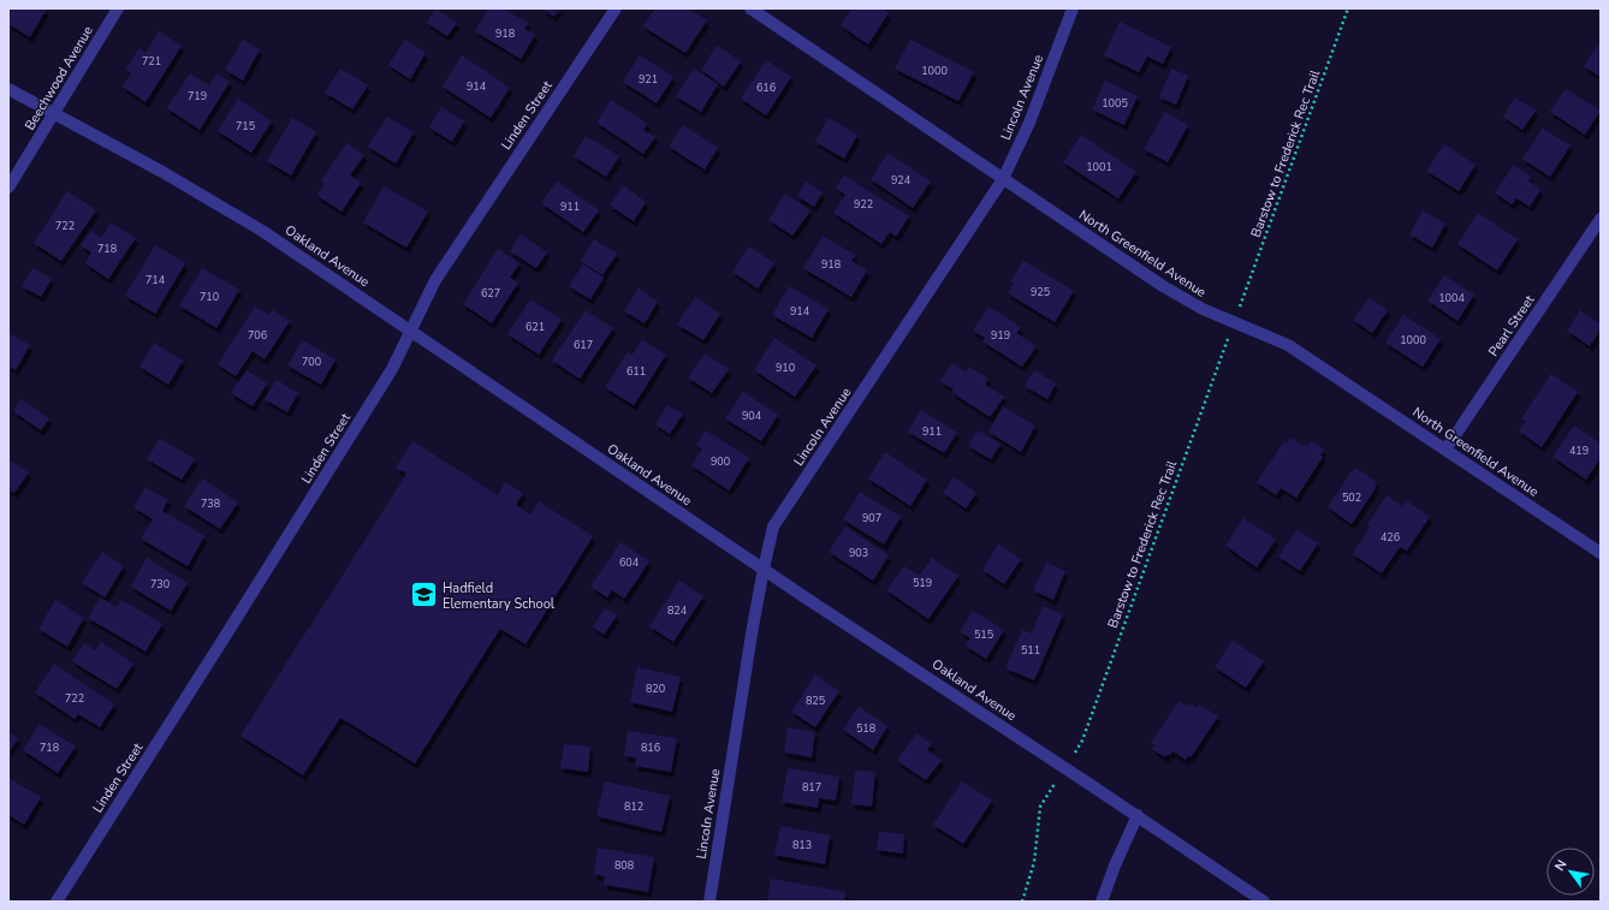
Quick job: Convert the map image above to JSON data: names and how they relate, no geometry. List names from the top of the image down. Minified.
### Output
{"streets":{"street":["Beechwood Avenue","Lincoln Avenue","Linden Street","North Greenfield Avenue","Oakland Avenue","Pearl Street"],"path":["Barstow to Frederick Rec Trail"]},"crossings":[["Beechwood Avenue","Oakland Avenue"],["Lincoln Avenue","North Greenfield Avenue"],["Lincoln Avenue","Oakland Avenue"],["Linden Street","Oakland Avenue"],["North Greenfield Avenue","Pearl Street"]],"places":{"school or university":["Hadfield Elementary School"]},"house_numbers":["918","721","1000","921","914","616","719","1005","715","1001","924","922","911","722","718","918","714","925","627","710","1004","914","621","706","919","1000","617","700","910","611","904","911","419","900","502","738","907","426","903","604","519","730","824","515","511","820","722","825","518","718","816","817","812","813","808"],"north":"top left"}
